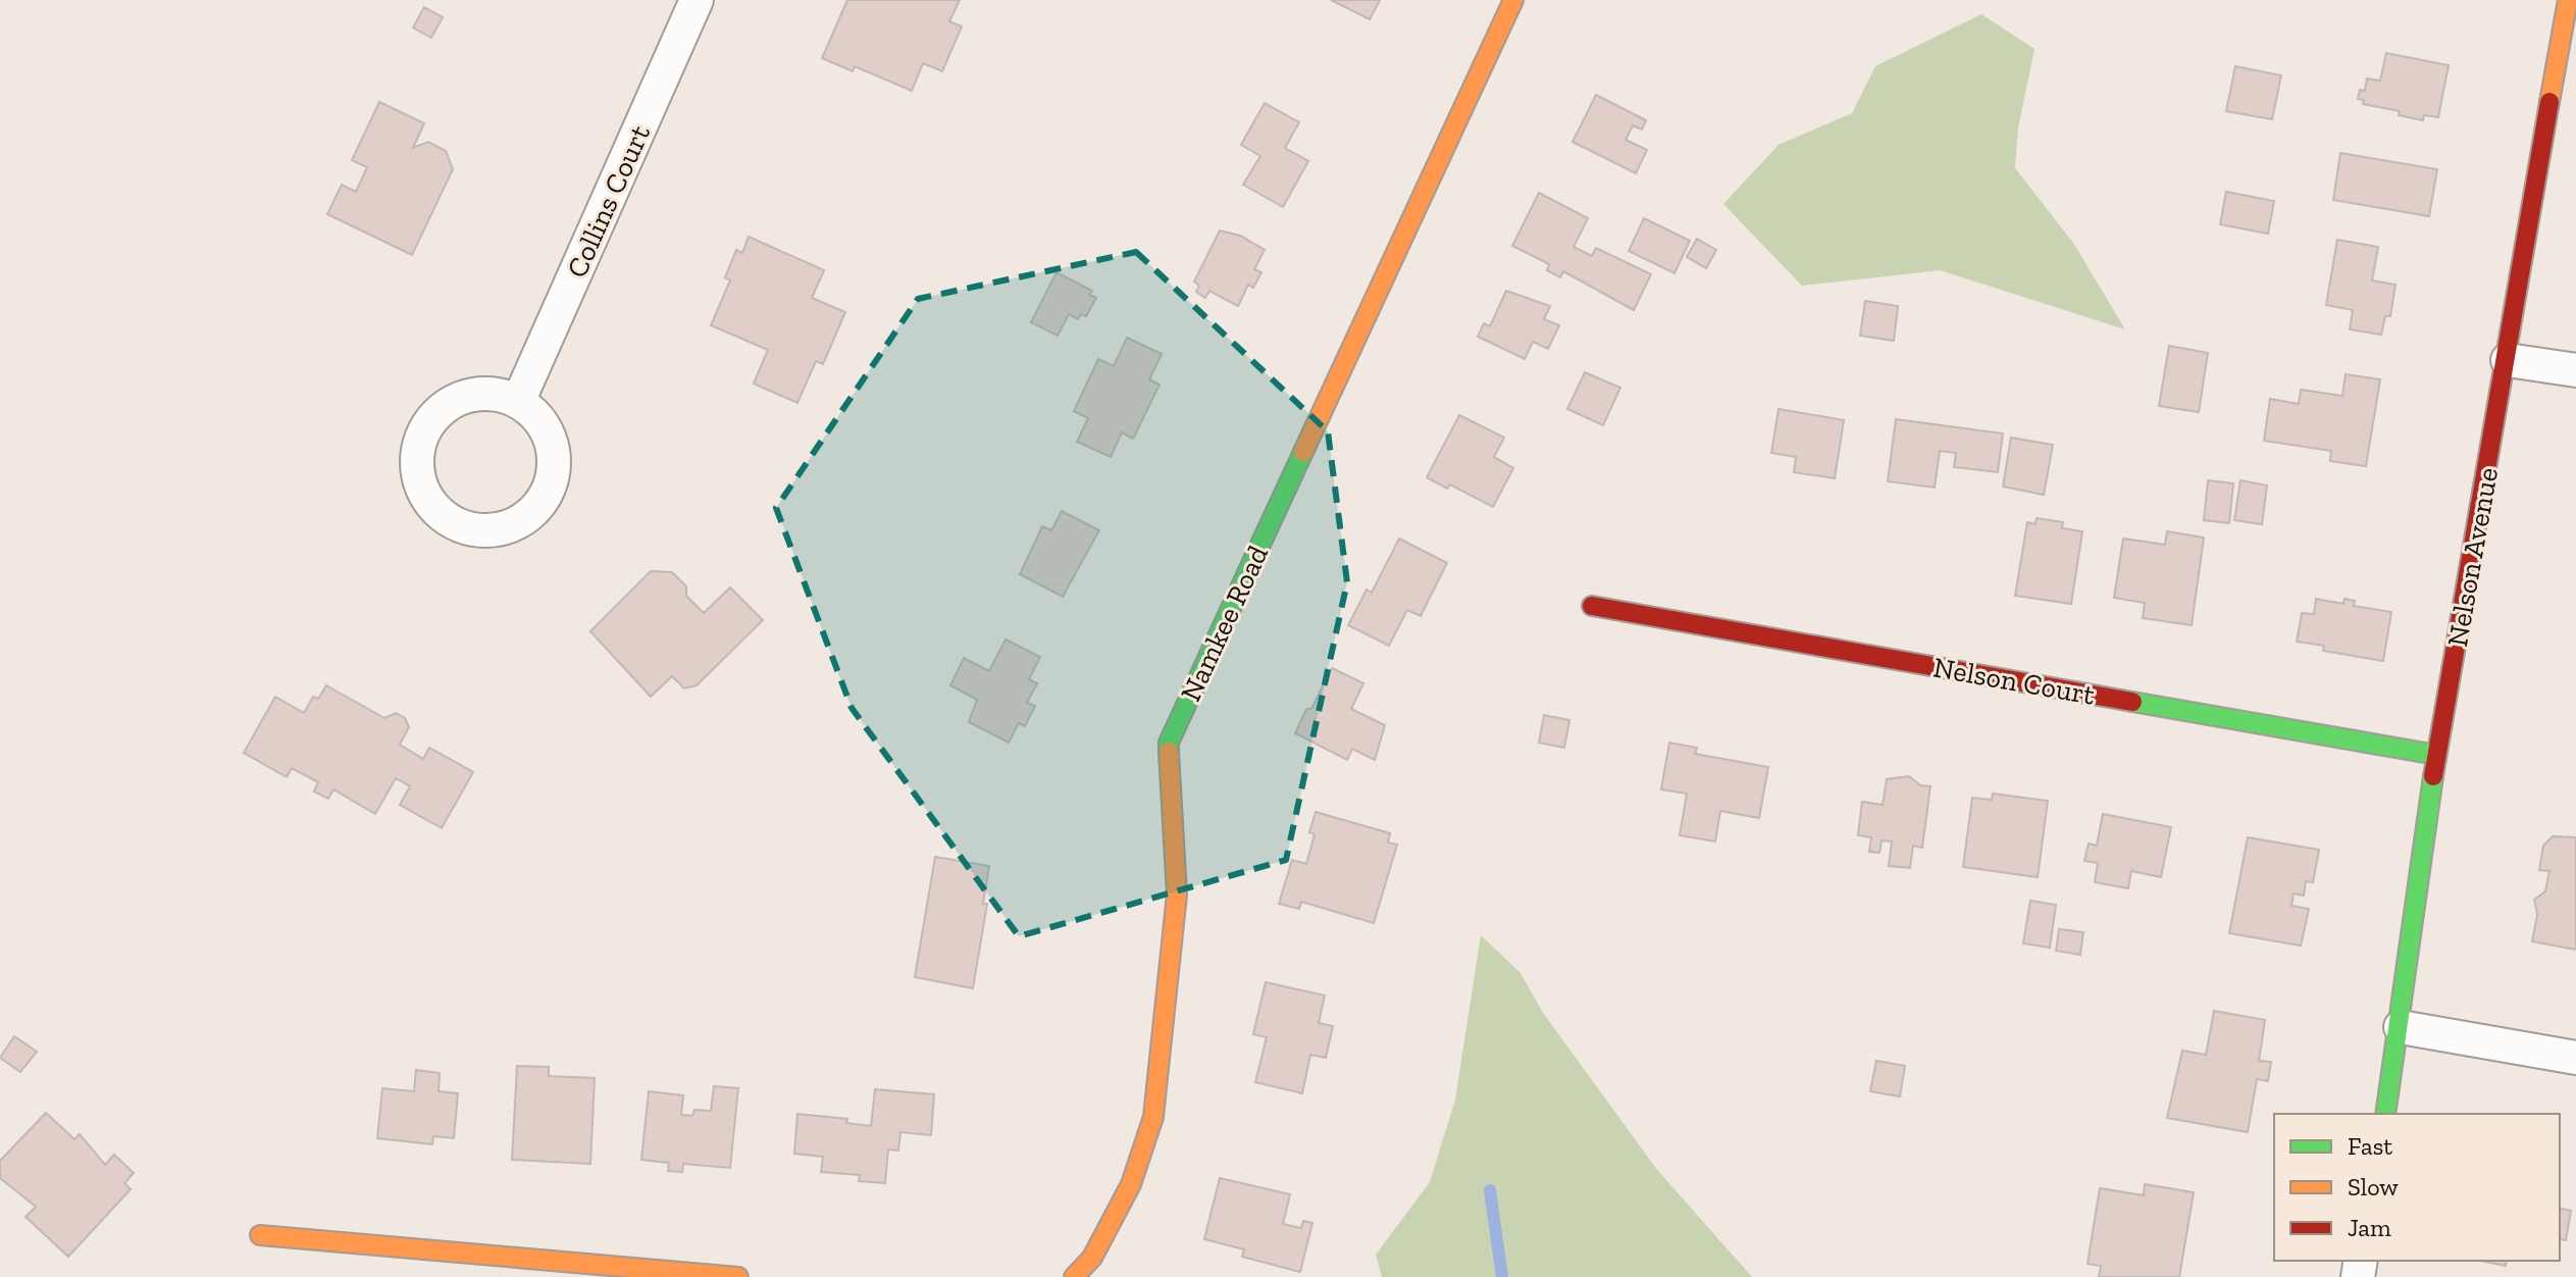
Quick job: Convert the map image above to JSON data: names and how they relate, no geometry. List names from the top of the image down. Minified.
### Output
{"streets":{"street":["Collins Court","Nelson Avenue","Namkee Road","Nelson Court"]},"crossings":[["Nelson Avenue","Nelson Court"]],"legend":["Fast","Slow","Jam"]}
